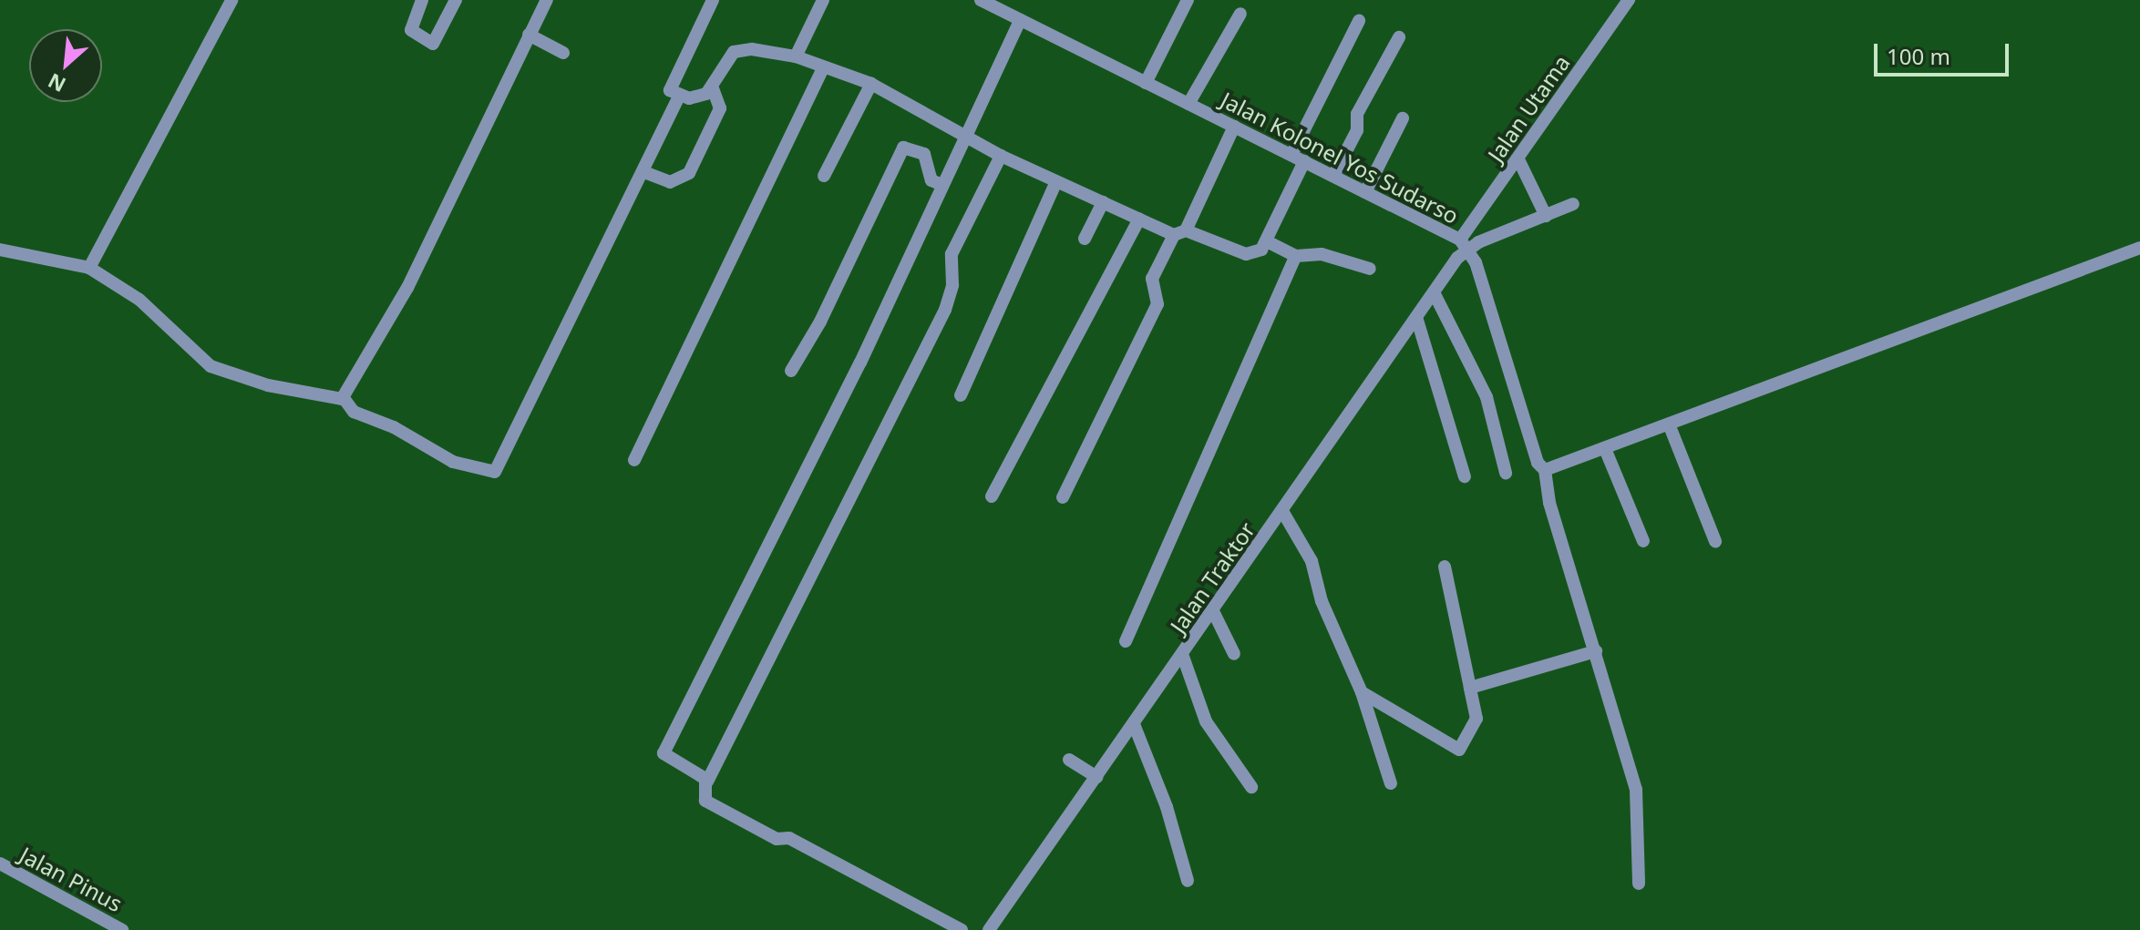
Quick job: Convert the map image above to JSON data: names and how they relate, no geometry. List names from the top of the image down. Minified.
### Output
{"streets":{"street":["Jalan Utama","Jalan Kolonel Yos Sudarso","Jalan Traktor","Jalan Pinus"]},"crossings":[["Jalan Utama","Jalan Kolonel Yos Sudarso"],["Jalan Utama","Jalan Traktor"],["Jalan Kolonel Yos Sudarso","Jalan Traktor"]],"scale_bar":"100 m","north":"bottom left"}
